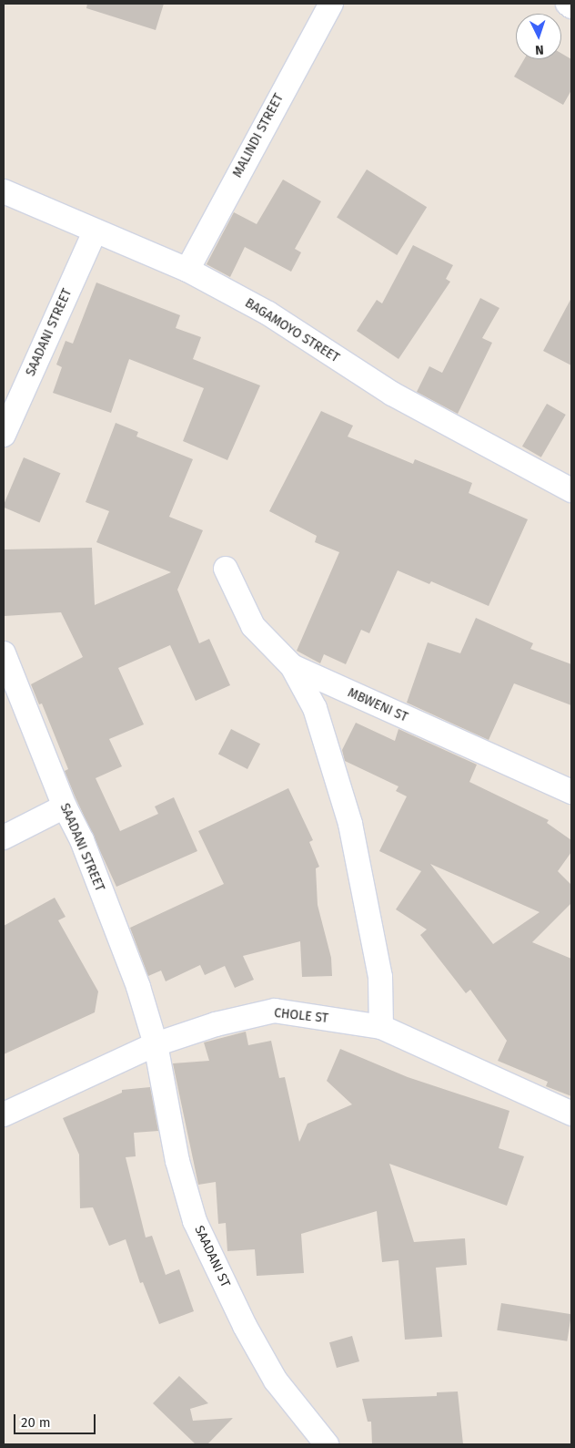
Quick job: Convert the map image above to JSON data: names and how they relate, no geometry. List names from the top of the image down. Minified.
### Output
{"streets":{"street":["MALINDI STREET","BAGAMOYO STREET","SAADANI STREET","MBWENI ST","CHOLE ST","SAADANI ST"]},"crossings":[["MALINDI STREET","BAGAMOYO STREET"],["BAGAMOYO STREET","SAADANI STREET"],["SAADANI STREET","CHOLE ST"],["SAADANI STREET","SAADANI ST"],["CHOLE ST","SAADANI ST"]],"scale_bar":"20 m","north":"bottom"}
